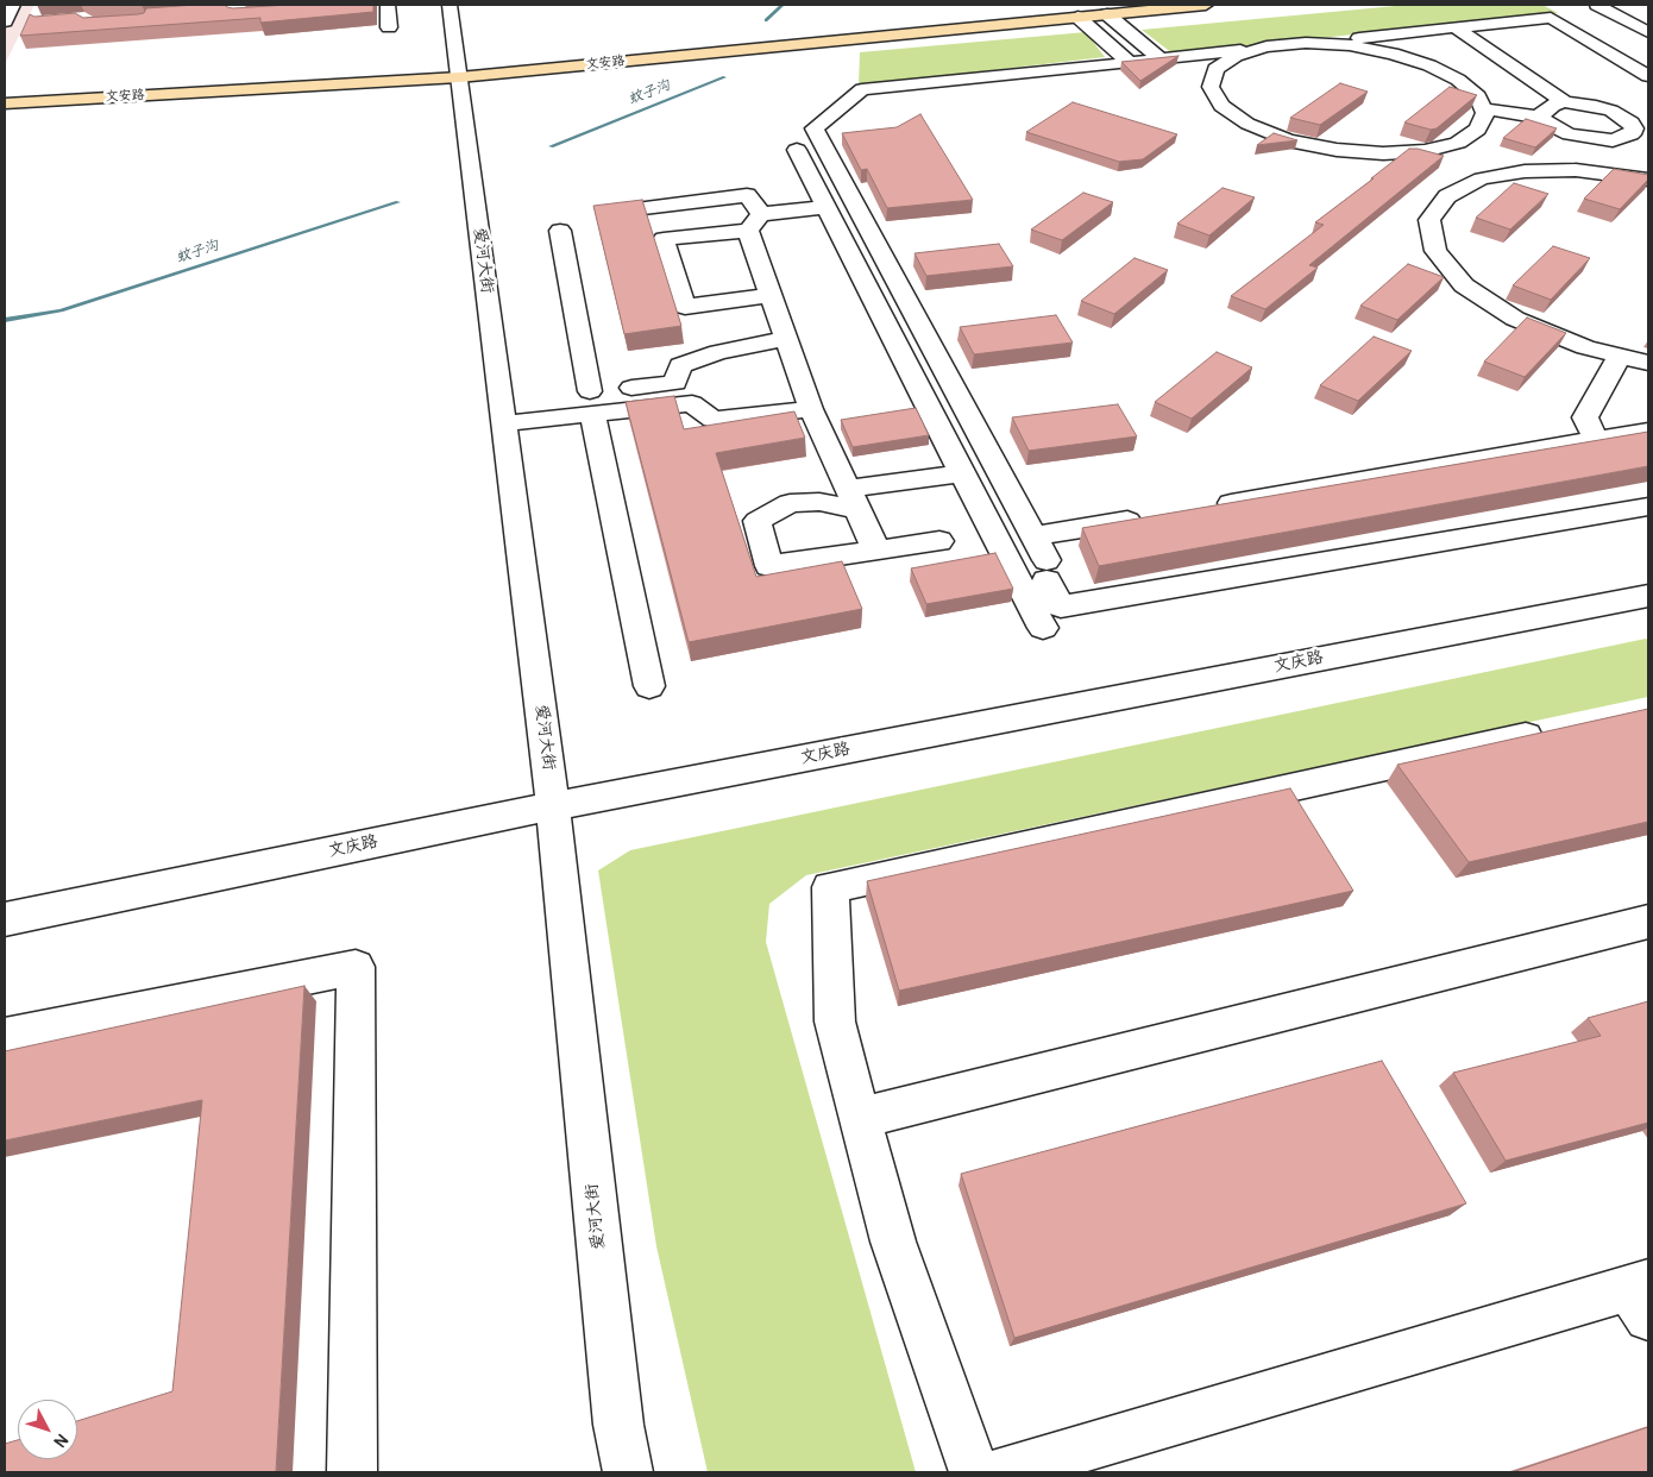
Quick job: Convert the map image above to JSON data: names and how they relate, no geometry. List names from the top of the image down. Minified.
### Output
{"streets":{"main road":["文安路"],"street":["爱河大街","文庆路"]},"crossings":[["文安路","爱河大街"],["爱河大街","文庆路"]],"water":["蚊子沟"],"north":"bottom right"}
